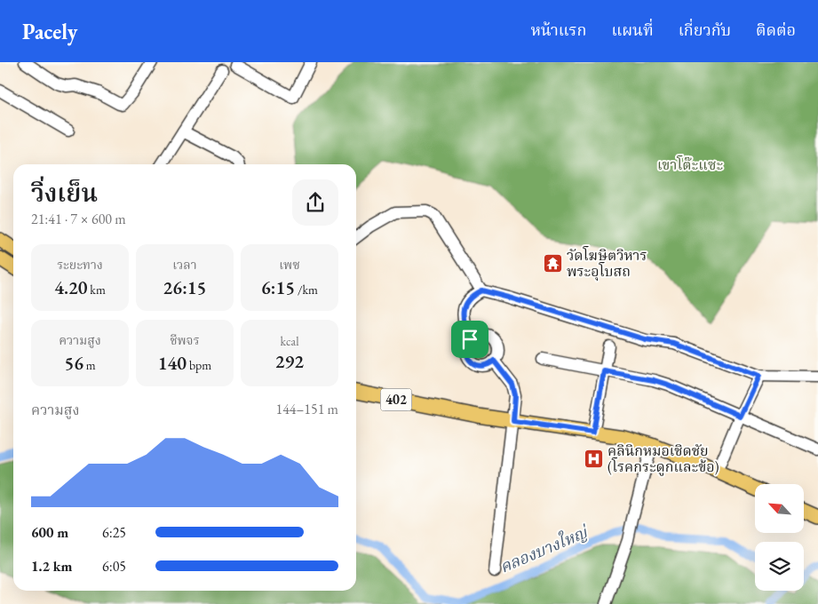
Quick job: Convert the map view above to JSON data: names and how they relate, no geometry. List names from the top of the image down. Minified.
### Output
{"streets":{"main road":["402"]},"water":["คลองบางใหญ่"],"parks":["เขาโต๊ะแซะ"],"places":{"temple":["วัดโฆษิตวิหาร พระอุโบสถ"],"hospital":["คลินิกหมอเชิดชัย (โรคกระดูกและข้อ)"]},"north":"top left","page":{"header":"Pacely","nav":["หน้าแรก","แผนที่","เกี่ยวกับ","ติดต่อ"],"heading":["วิ่งเย็น","21:41 · 7 × 600 m"],"stats":[["ระยะทาง","4.20 km"],["เวลา","26:15"],["เพซ","6:15 /km"],["ความสูง","56 m"],["ชีพจร","140 bpm"],["kcal","292"]],"chart":["ความสูง","144–151 m"],"list":[{"name":"600 m","note":"6:25"},{"name":"1.2 km","note":"6:05"}]}}
